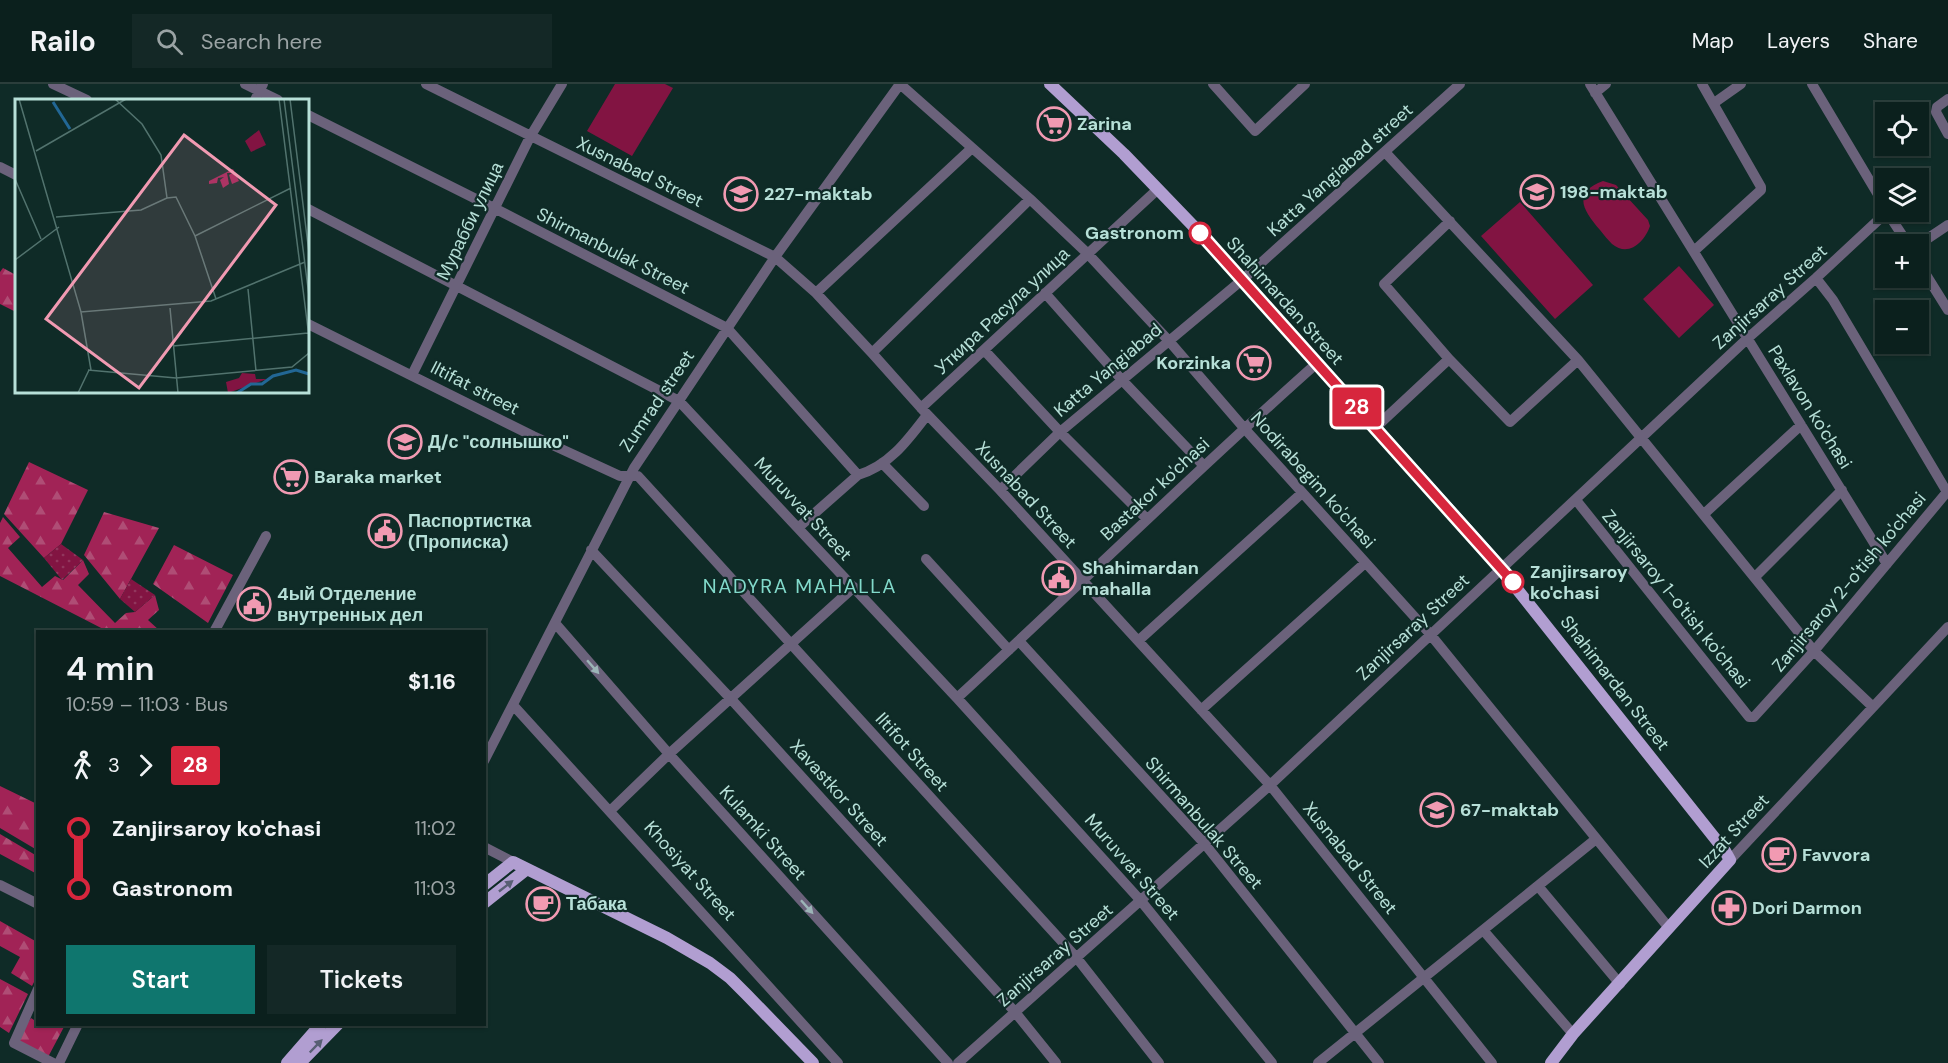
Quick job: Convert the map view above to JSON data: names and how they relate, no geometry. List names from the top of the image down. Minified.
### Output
{"streets":{"main road":["Shahimardan Street","Izzat Street"],"street":["Katta Yangiabad street","Xusnabad Street","Мурабби улица","Shirmаnbulak Street","Zanjirsaray Street","Уткира Расула улица","Katta Yangiabad","Iltifаt street","Zumrad street","Paxlavon ko'chasi","Nodirabegim ko'chasi","Bastakor ko'chasi","Muruvvat Street","Zanjirsaroy 2-o'tish ko'chasi","Zanjirsaroy 1-o'tish ko'chasi","Iltifot Street","Xavastkor Street","Shirmanbulak Street","Kulamki Street","Khosiyat Street"]},"crossings":[["Katta Yangiabad street","Shahimardan Street"],["Katta Yangiabad street","Katta Yangiabad"],["Xusnabad Street","Мурабби улица"],["Xusnabad Street","Zanjirsaray Street"],["Xusnabad Street","Уткира Расула улица"],["Xusnabad Street","Katta Yangiabad"],["Xusnabad Street","Zumrad street"],["Xusnabad Street","Bastakor ko'chasi"],["Мурабби улица","Shirmаnbulak Street"],["Мурабби улица","Iltifаt street"],["Мурабби улица","Muruvvat Street"],["Shirmаnbulak Street","Уткира Расула улица"],["Shirmаnbulak Street","Zumrad street"],["Zanjirsaray Street","Shahimardan Street"],["Zanjirsaray Street","Paxlavon ko'chasi"],["Zanjirsaray Street","Nodirabegim ko'chasi"],["Zanjirsaray Street","Muruvvat Street"],["Zanjirsaray Street","Zanjirsaroy 2-o'tish ko'chasi"],["Zanjirsaray Street","Zanjirsaroy 1-o'tish ko'chasi"],["Zanjirsaray Street","Iltifot Street"],["Zanjirsaray Street","Xavastkor Street"],["Zanjirsaray Street","Shirmanbulak Street"],["Shahimardan Street","Уткира Расула улица"],["Shahimardan Street","Katta Yangiabad"],["Shahimardan Street","Bastakor ko'chasi"],["Shahimardan Street","Izzat Street"],["Уткира Расула улица","Nodirabegim ko'chasi"],["Уткира Расула улица","Muruvvat Street"],["Katta Yangiabad","Nodirabegim ko'chasi"],["Iltifаt street","Zumrad street"],["Iltifаt street","Iltifot Street"],["Zumrad street","Nodirabegim ko'chasi"],["Zumrad street","Muruvvat Street"],["Zumrad street","Iltifot Street"],["Zumrad street","Xavastkor Street"],["Zumrad street","Kulamki Street"],["Zumrad street","Khosiyat Street"],["Paxlavon ko'chasi","Zanjirsaroy 2-o'tish ko'chasi"],["Nodirabegim ko'chasi","Bastakor ko'chasi"],["Nodirabegim ko'chasi","Izzat Street"],["Bastakor ko'chasi","Muruvvat Street"],["Bastakor ko'chasi","Shirmanbulak Street"],["Zanjirsaroy 2-o'tish ko'chasi","Zanjirsaroy 1-o'tish ko'chasi"]],"one_way":["Kulamki Street"],"districts":["NADYRA MAHALLA"],"places":{"supermarket":["Zarina","Korzinka","Baraka market"],"school or university":["198-maktab","227-maktab","Д/с \"солнышко\"","67-maktab"],"other":["Gastronom","Zanjirsaroy ko'chasi"],"public building":["Паспортистка (Прописка)","Shahimardan mahalla","4ый Отделение внутренных дел"],"cafe":["Favvora","Табака"],"pharmacy":["Dori Darmon"]},"lines":["bus line 28"],"page":{"header":"Railo","search":"Search here","nav":["Map","Layers","Share"],"on_map":"28","map_buttons":["+","−"],"heading":["4 min","10:59 – 11:03 · Bus","$1.16"],"legs":["3","28"],"list":[{"name":"Zanjirsaroy ko'chasi","value":"11:02"},{"name":"Gastronom","value":"11:03"}],"buttons":["Start","Tickets"]}}
